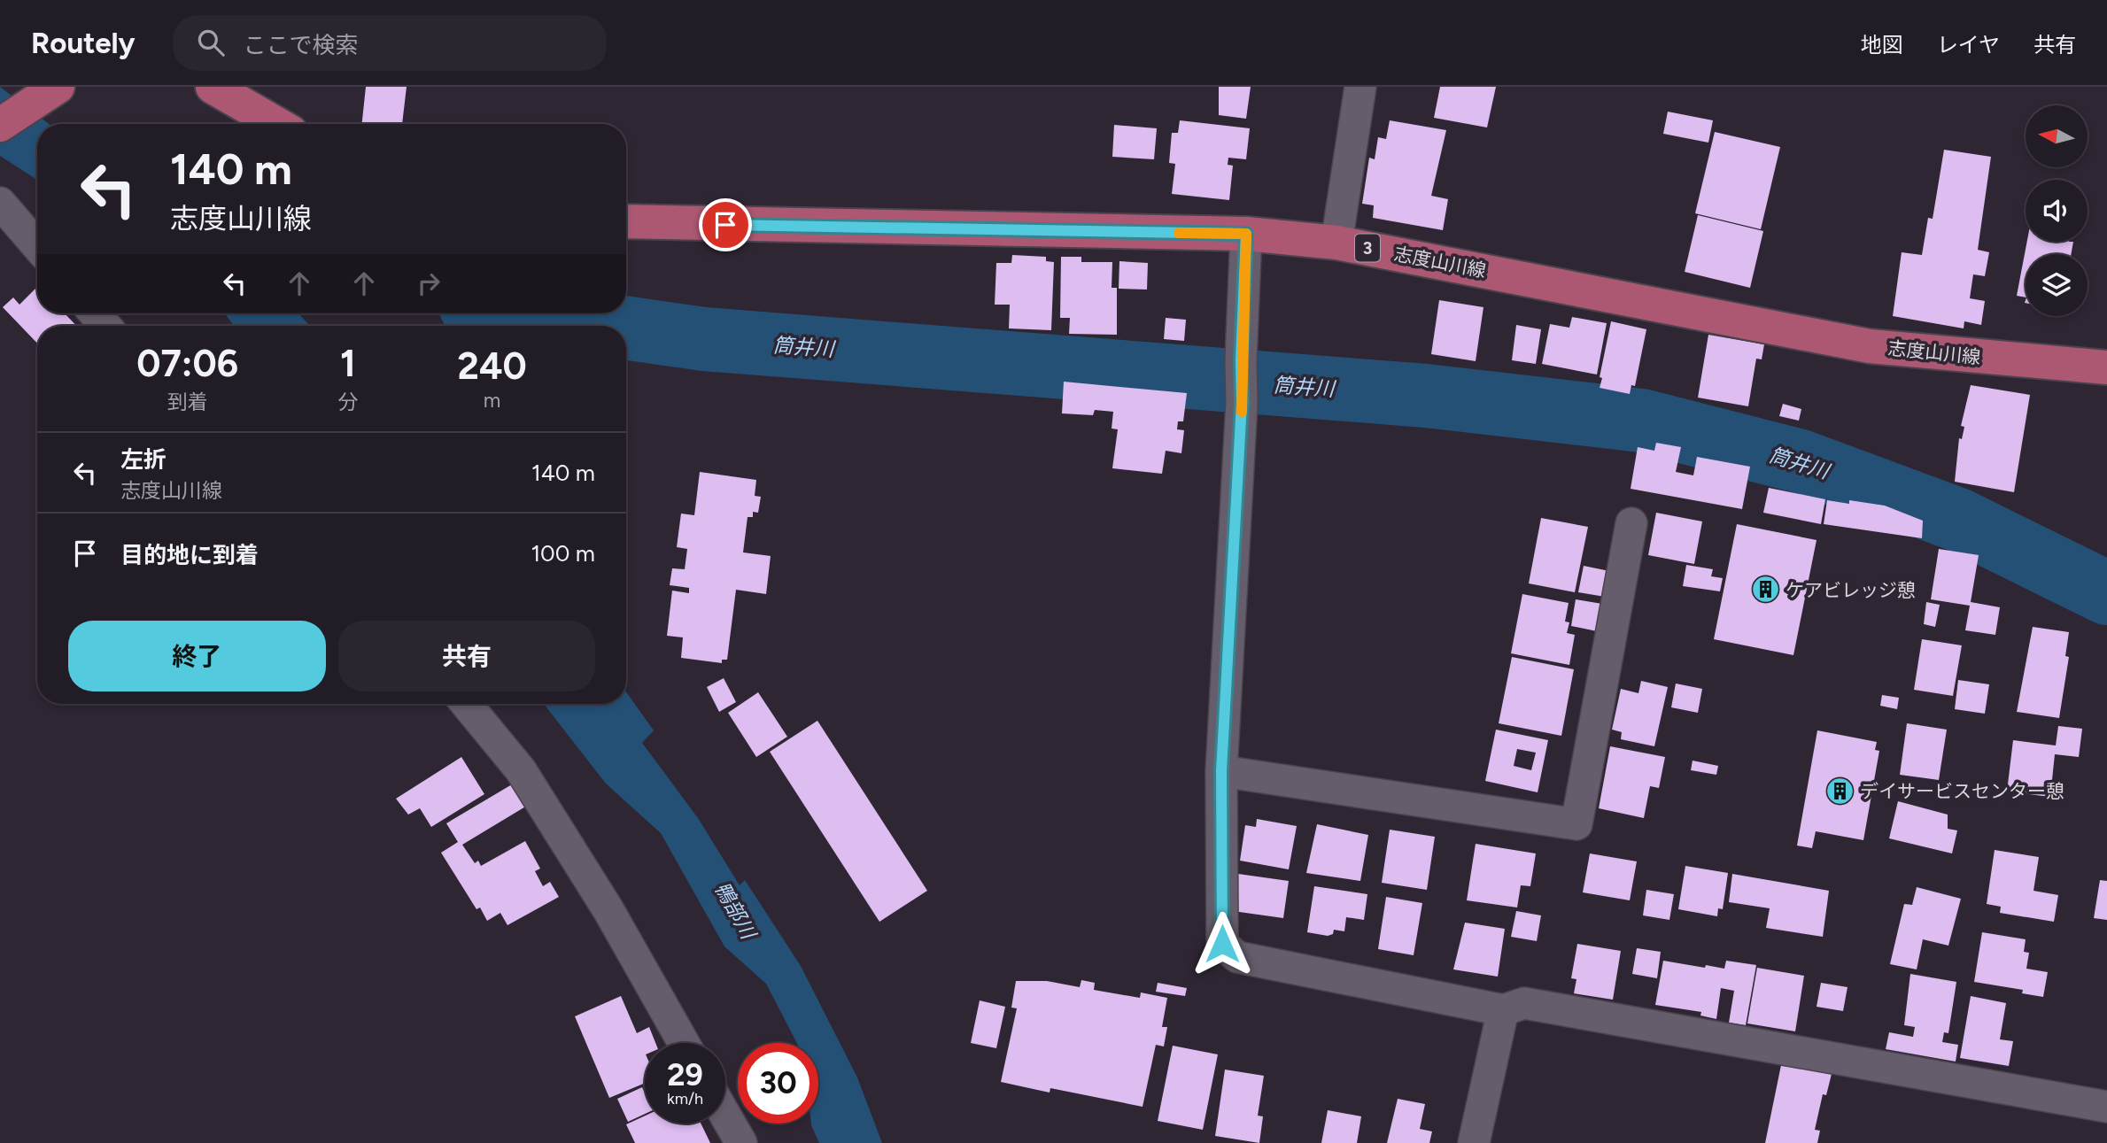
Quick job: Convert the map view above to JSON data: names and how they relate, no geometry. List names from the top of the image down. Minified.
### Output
{"streets":{"main road":["3","志度山川線"]},"water":["筒井川","鴨部川"],"places":{"building":["ケアビレッジ憩","デイサービスセンター憩"]},"north":"left","page":{"header":"Routely","search":"ここで検索","nav":["地図","レイヤ","共有"],"turn":["140 m","志度山川線"],"eta":["07:06","到着","1","分","240","m"],"list":[{"name":"左折","note":"志度山川線","value":"140 m"},{"name":"目的地に到着","value":"100 m"}],"buttons":["終了","共有"],"speed":"29 km/h","limit":"30"}}
